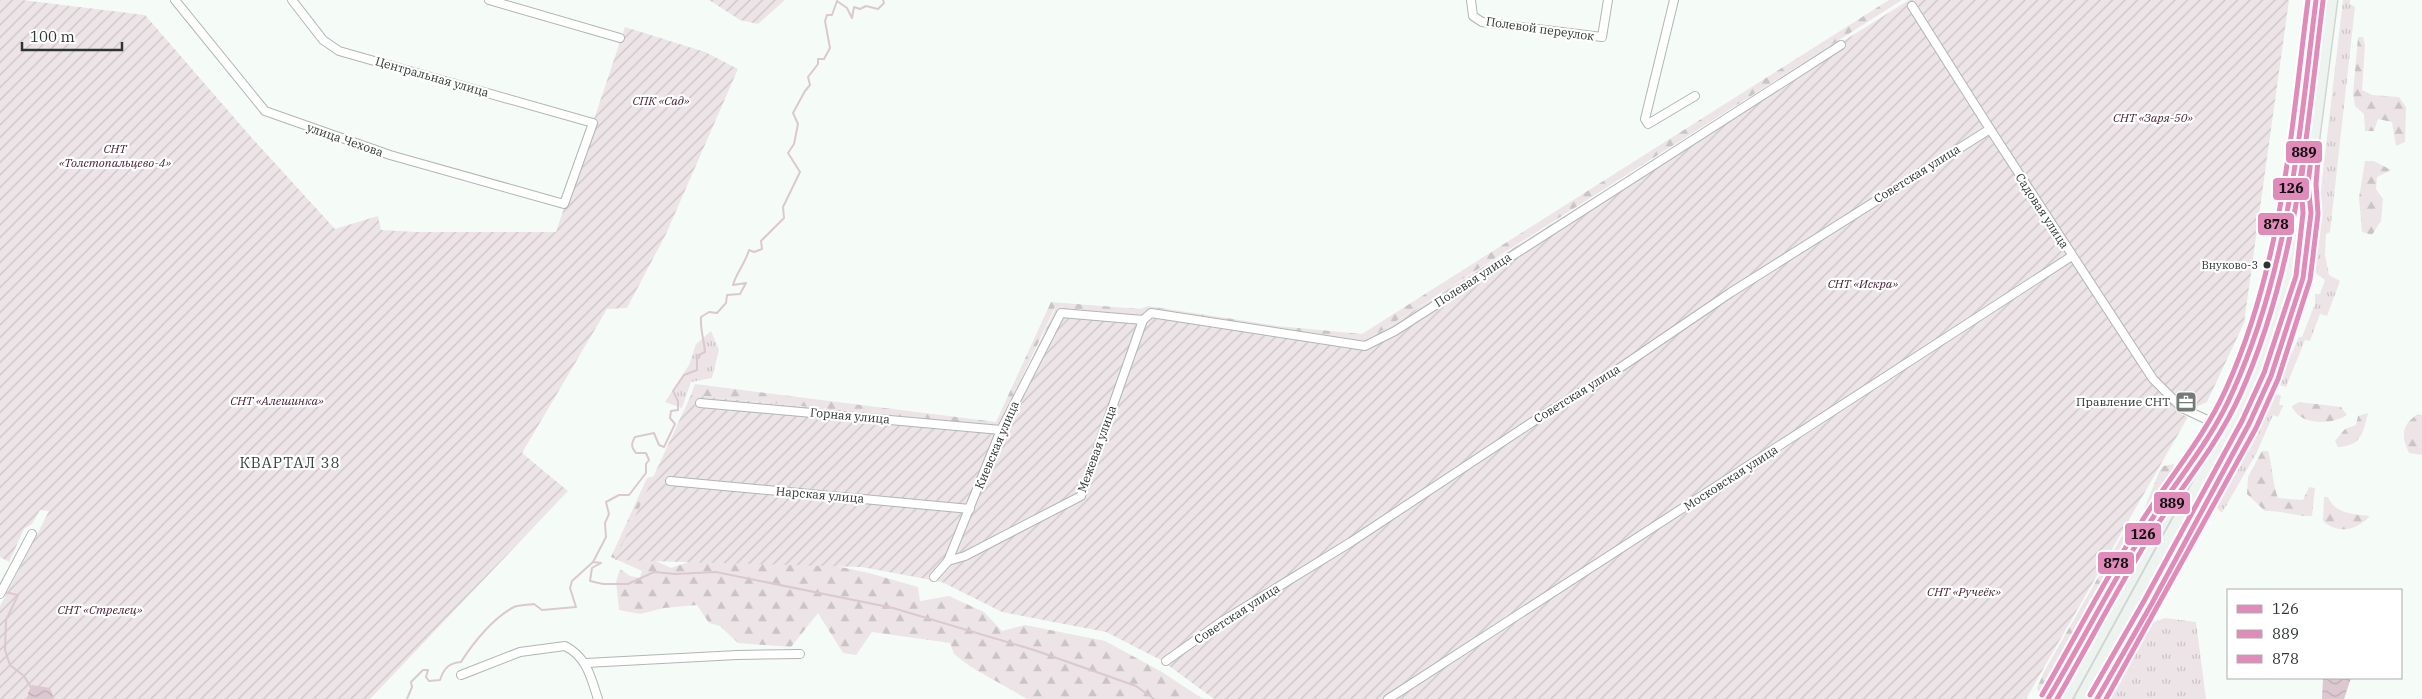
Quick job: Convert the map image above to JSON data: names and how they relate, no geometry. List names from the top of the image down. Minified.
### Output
{"streets":{"street":["Полевой переулок","Центральная улица","улица Чехова","Советская улица","Садовая улица","Полевая улица","Горная улица","Киевская улица","Межевая улица","Московская улица","Нарская улица"]},"crossings":[["Центральная улица","улица Чехова"],["Советская улица","Садовая улица"],["Садовая улица","Московская улица"],["Полевая улица","Киевская улица"],["Полевая улица","Межевая улица"],["Горная улица","Киевская улица"],["Киевская улица","Межевая улица"],["Киевская улица","Нарская улица"]],"districts":["КВАРТАЛ 38"],"parks":["СПК «Сад»","СНТ «Заря-50»","СНТ «Толстопальцево-4»","СНТ «Искра»","СНТ «Алешинка»","СНТ «Ручеёк»","СНТ «Стрелец»"],"places":{"other":["Внуково-3"],"office":["Правление СНТ"]},"lines":["transit line 126","transit line 878","transit line 889"],"legend":["126","889","878"],"scale_bar":"100 m"}
